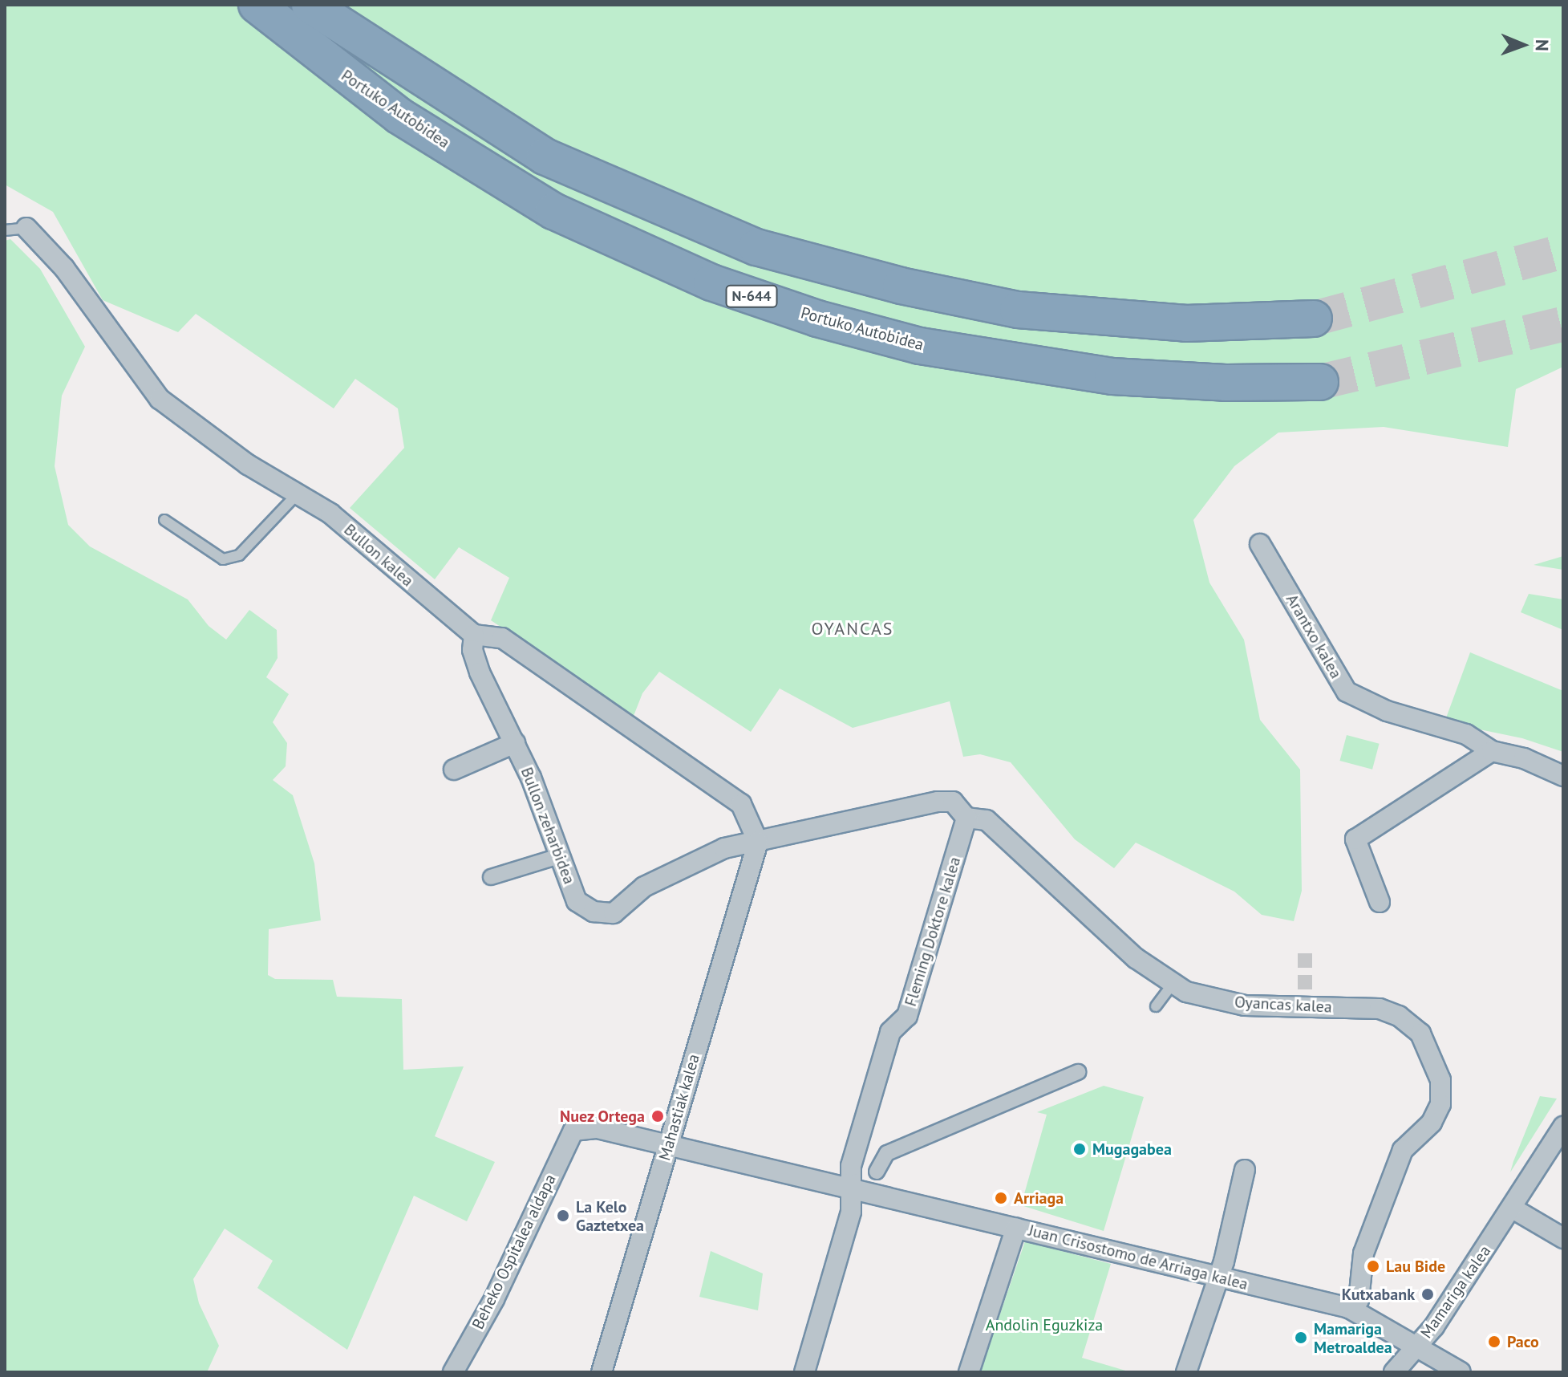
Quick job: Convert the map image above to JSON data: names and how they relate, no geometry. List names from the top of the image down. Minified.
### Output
{"streets":{"highway":["Portuko Autobidea","N-644"],"street":["Bullon kalea","Arantxo kalea","Bullon zeharbidea","Fleming Doktore kalea","Oyancas kalea","Mahastiak kalea","Beheko Ospitalea aldapa","Juan Crisostomo de Arriaga kalea","Mamariga kalea"]},"crossings":[["Bullon kalea","Bullon zeharbidea"],["Bullon zeharbidea","Oyancas kalea"],["Bullon zeharbidea","Mahastiak kalea"],["Fleming Doktore kalea","Oyancas kalea"],["Fleming Doktore kalea","Juan Crisostomo de Arriaga kalea"],["Oyancas kalea","Mahastiak kalea"],["Oyancas kalea","Juan Crisostomo de Arriaga kalea"],["Mahastiak kalea","Juan Crisostomo de Arriaga kalea"],["Beheko Ospitalea aldapa","Juan Crisostomo de Arriaga kalea"],["Juan Crisostomo de Arriaga kalea","Mamariga kalea"]],"districts":["OYANCAS"],"parks":["Andolin Eguzkiza"],"places":["Nuez Ortega","Mugagabea","Arriaga","La Kelo Gaztetxea","Lau Bide","Kutxabank","Mamariga Metroaldea","Paco"],"north":"right"}
